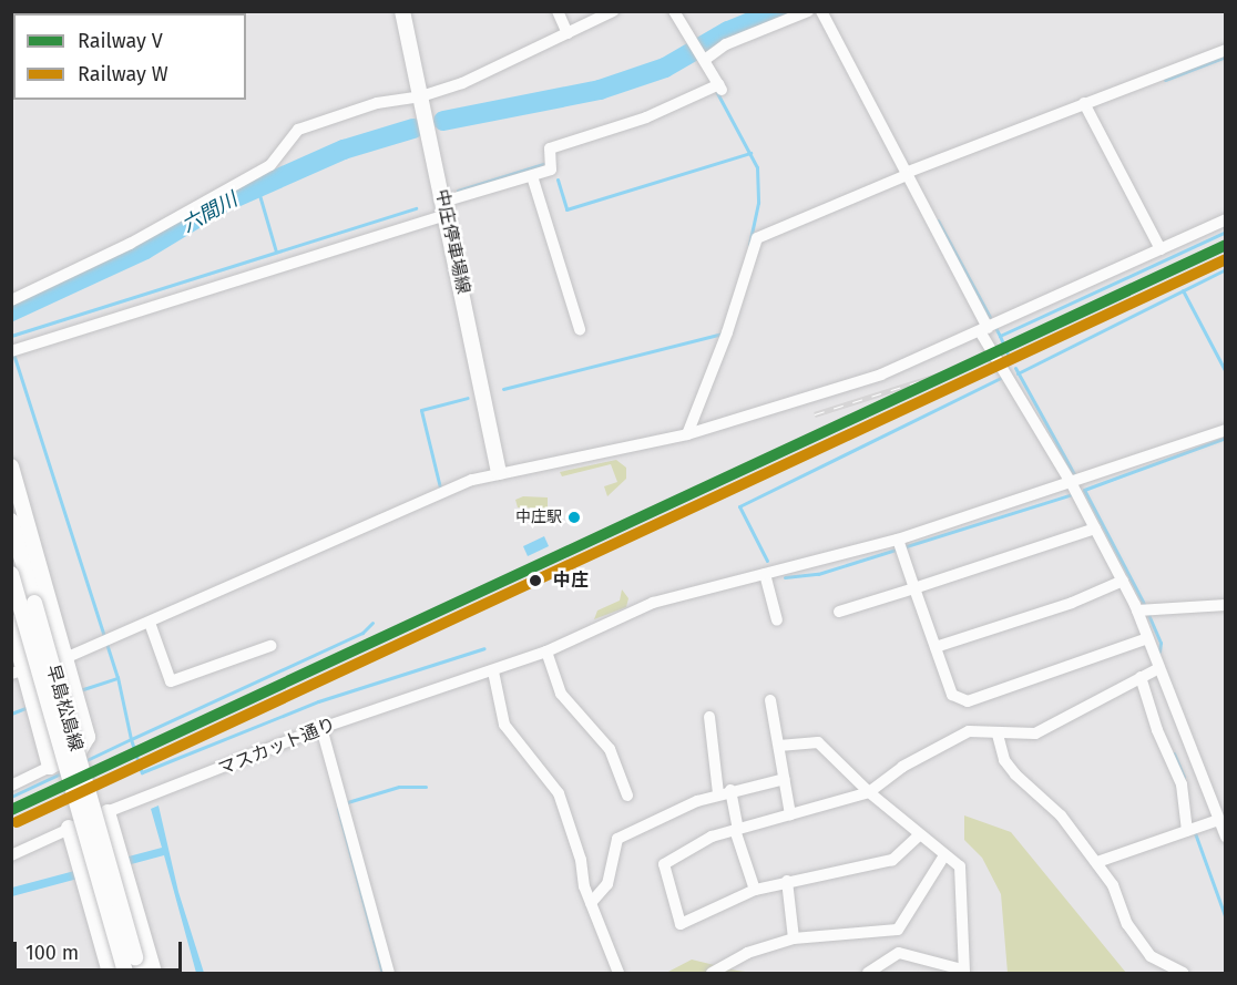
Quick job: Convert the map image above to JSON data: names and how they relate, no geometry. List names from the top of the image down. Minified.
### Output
{"streets":{"main road":["中庄停車場線","早島松島線"],"street":["マスカット通り"]},"water":["六間川"],"places":["中庄駅","中庄"],"lines":["rail line V","rail line W"],"legend":["Railway V","Railway W"],"scale_bar":"100 m"}
